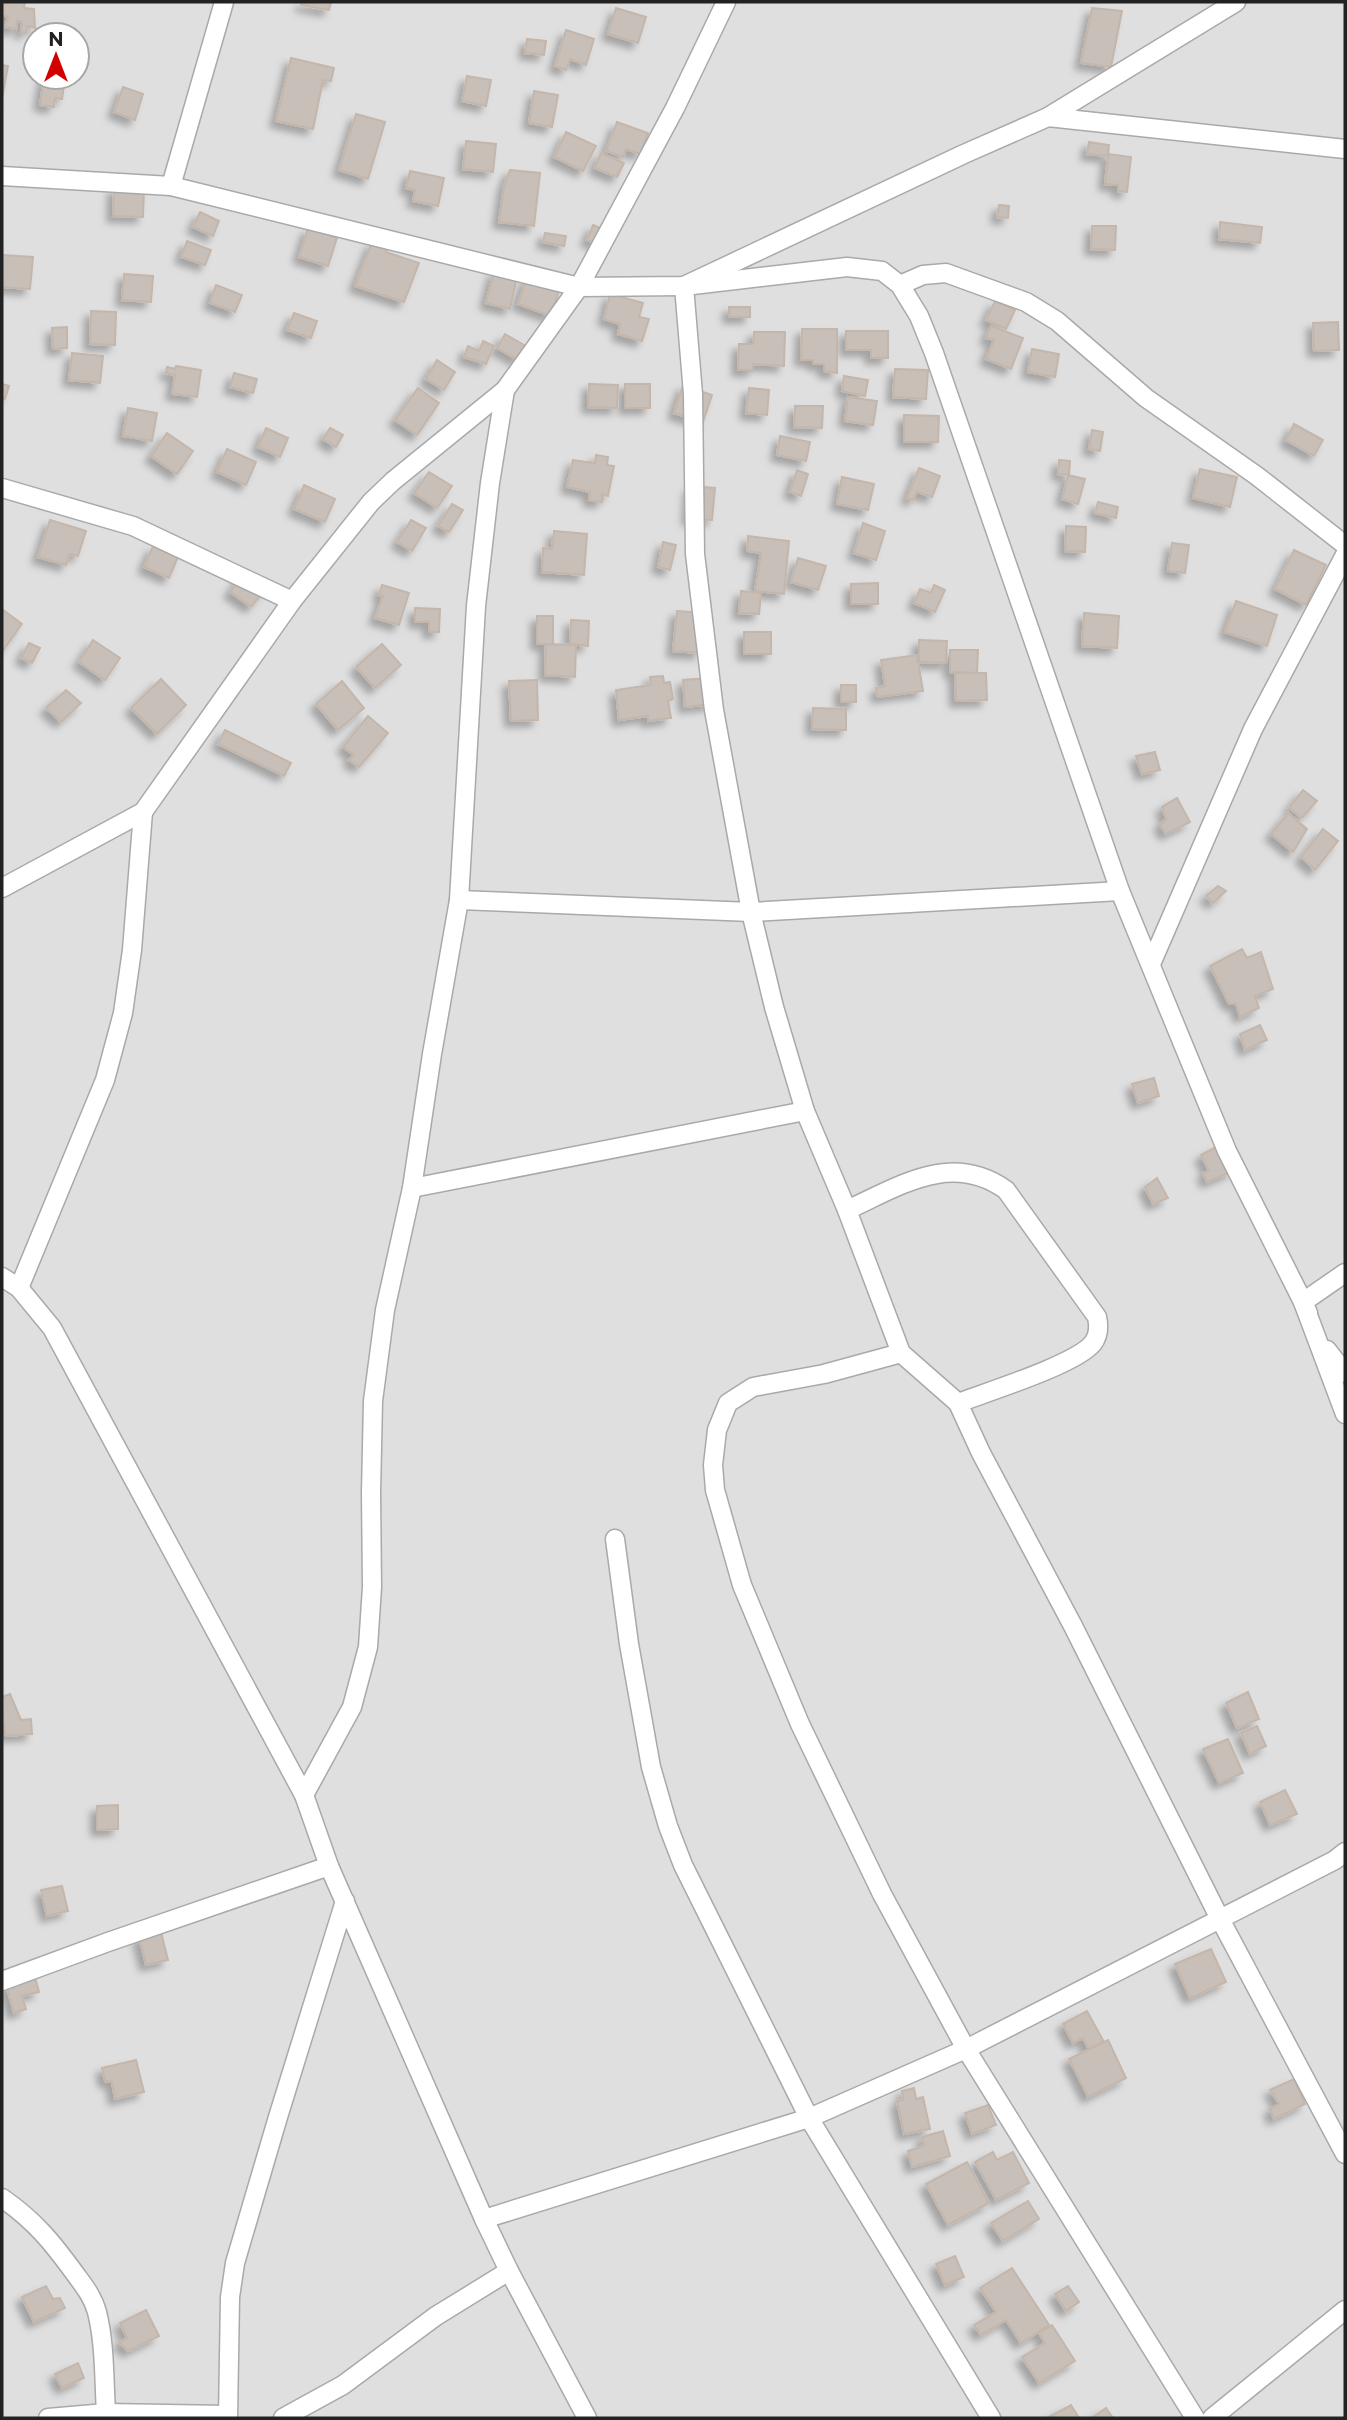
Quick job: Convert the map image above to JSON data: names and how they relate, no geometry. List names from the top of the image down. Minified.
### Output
{"north":"top"}
